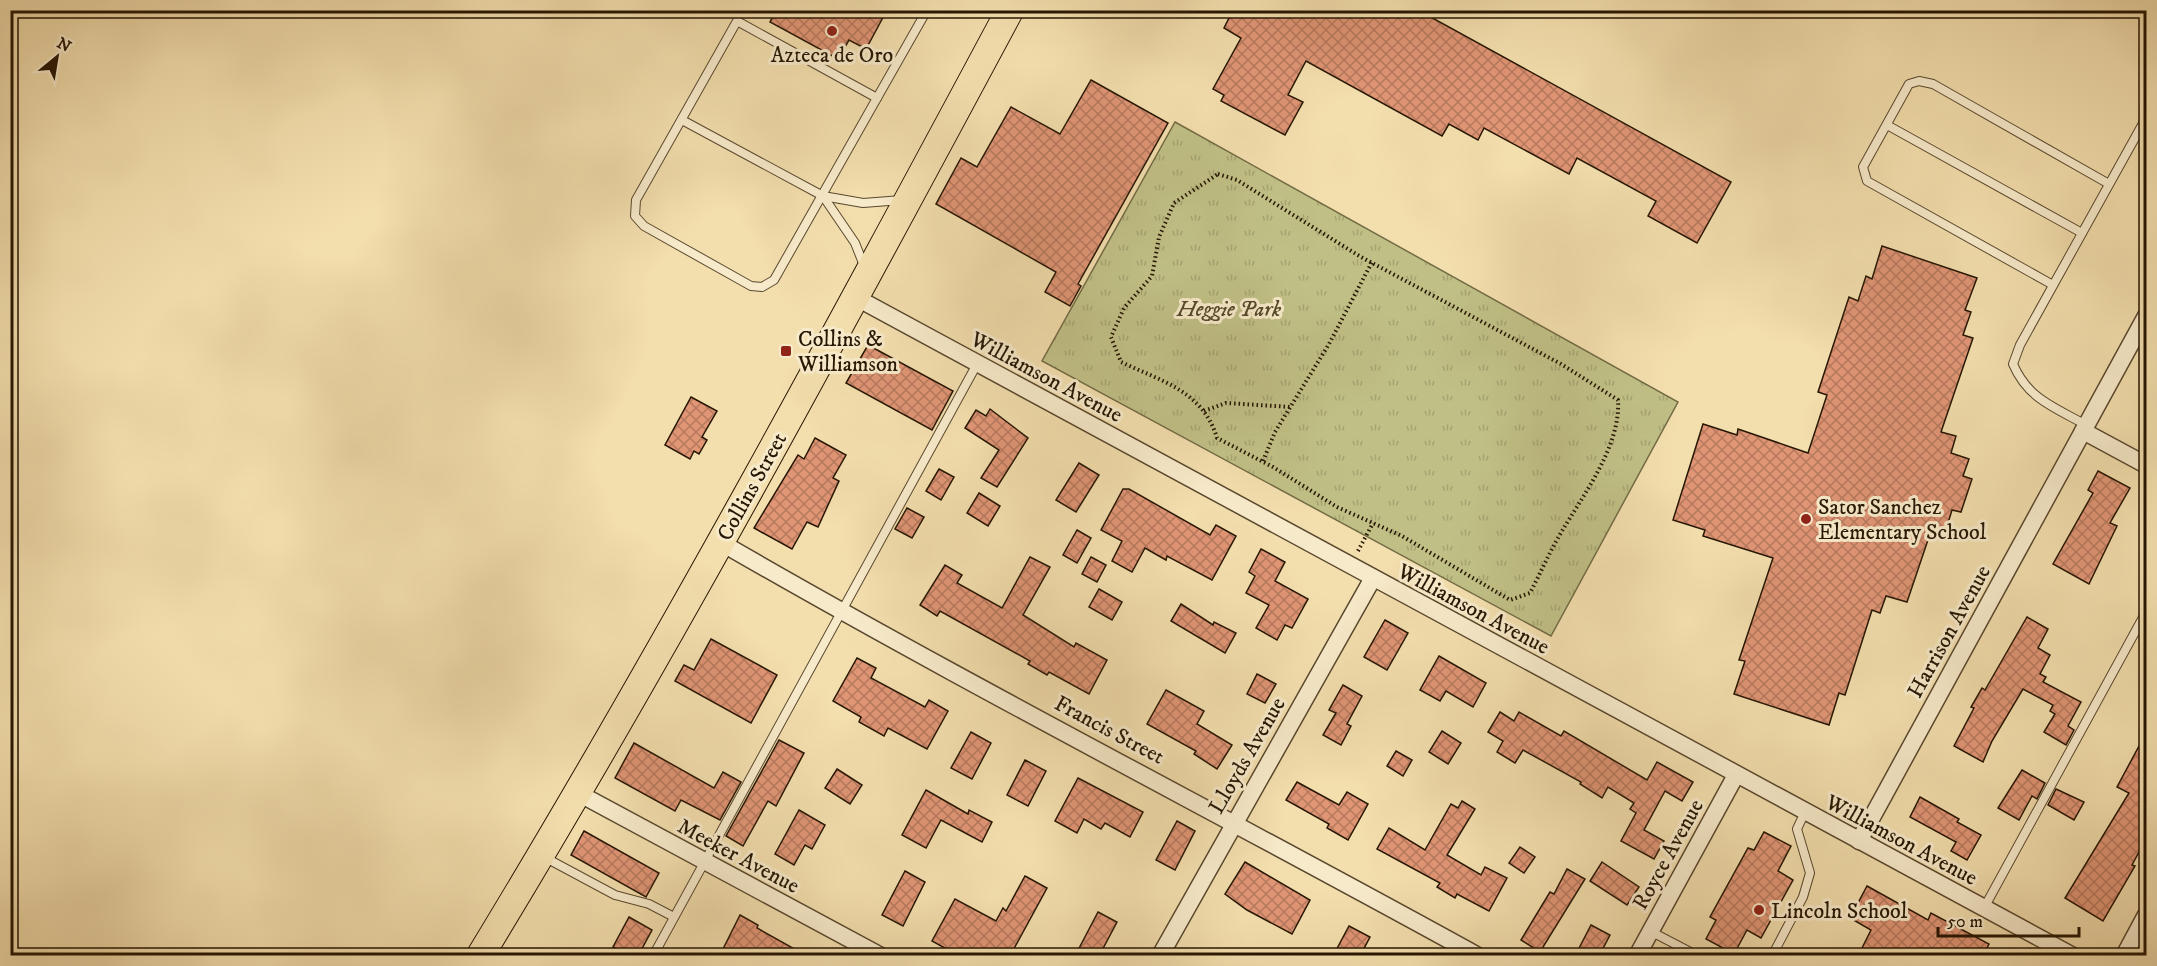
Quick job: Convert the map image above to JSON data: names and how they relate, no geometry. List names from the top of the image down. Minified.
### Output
{"streets":{"main road":["Collins Street"],"street":["Williamson Avenue","Harrison Avenue","Francis Street","Lloyds Avenue","Royce Avenue","Meeker Avenue"]},"crossings":[["Williamson Avenue","Collins Street"],["Williamson Avenue","Harrison Avenue"],["Williamson Avenue","Lloyds Avenue"],["Williamson Avenue","Royce Avenue"],["Collins Street","Francis Street"],["Collins Street","Meeker Avenue"],["Francis Street","Lloyds Avenue"]],"parks":["Heggie Park"],"places":{"other":["Azteca de Oro","Sator Sanchez Elementary School","Lincoln School"],"transit":["Collins & Williamson"]},"scale_bar":"50 m","north":"top right"}
